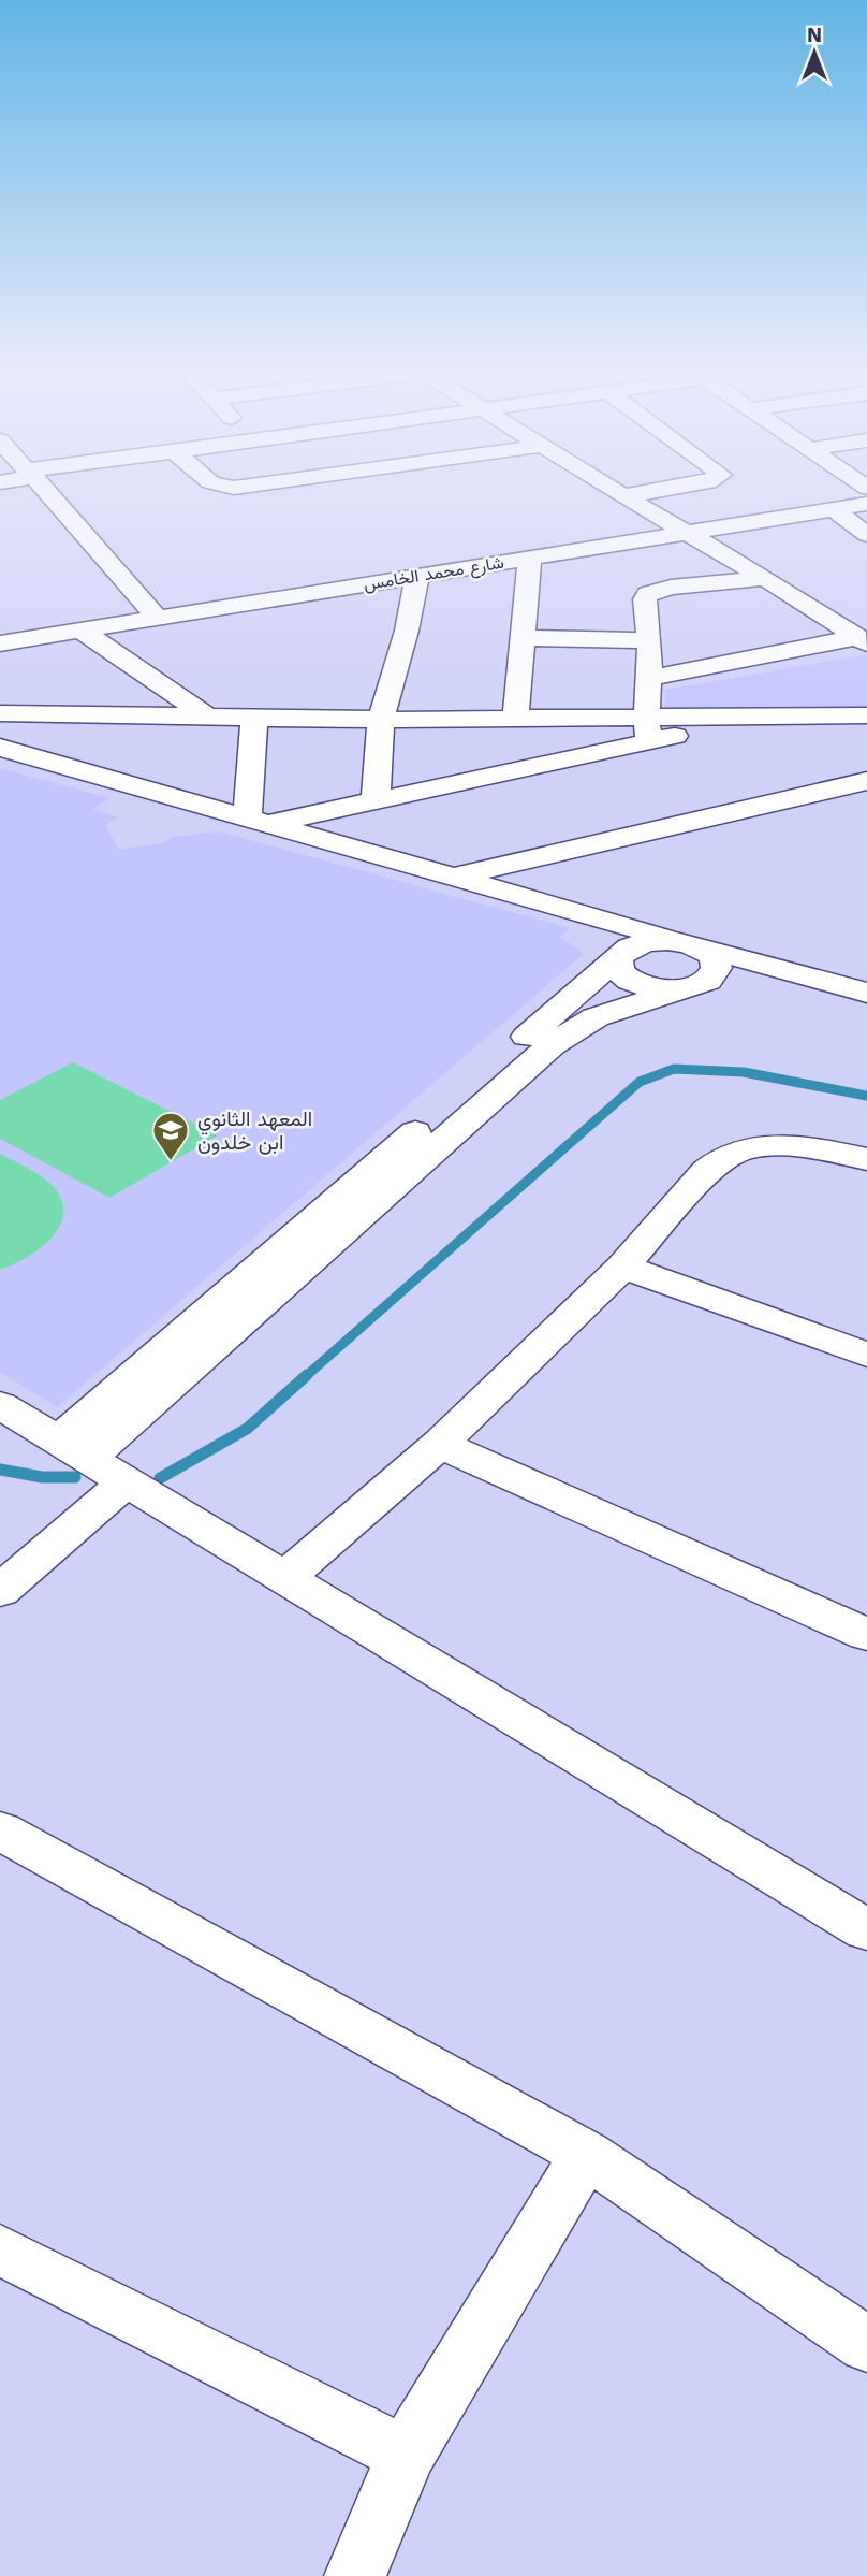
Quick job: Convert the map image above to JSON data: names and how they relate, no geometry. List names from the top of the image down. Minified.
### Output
{"streets":{"street":["شارع محمد الخامس"]},"places":{"school or university":["المعهد الثانوي ابن خلدون"]},"north":"top"}
